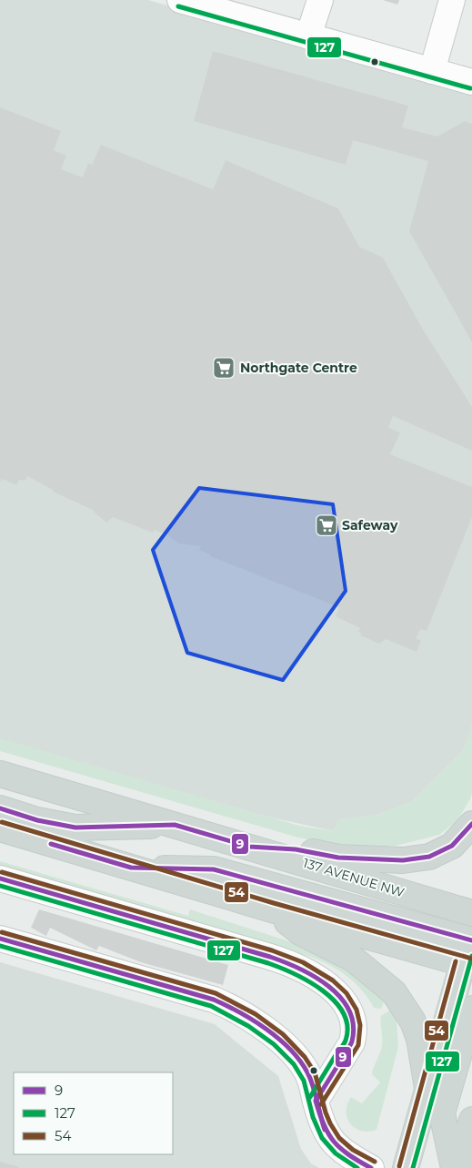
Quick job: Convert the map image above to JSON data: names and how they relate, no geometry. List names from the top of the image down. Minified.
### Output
{"streets":{"main road":["137 AVENUE NW"]},"places":{"supermarket":["Northgate Centre","Safeway"]},"lines":["transit line 127","transit line 9","transit line 54"],"legend":["9","127","54"]}
